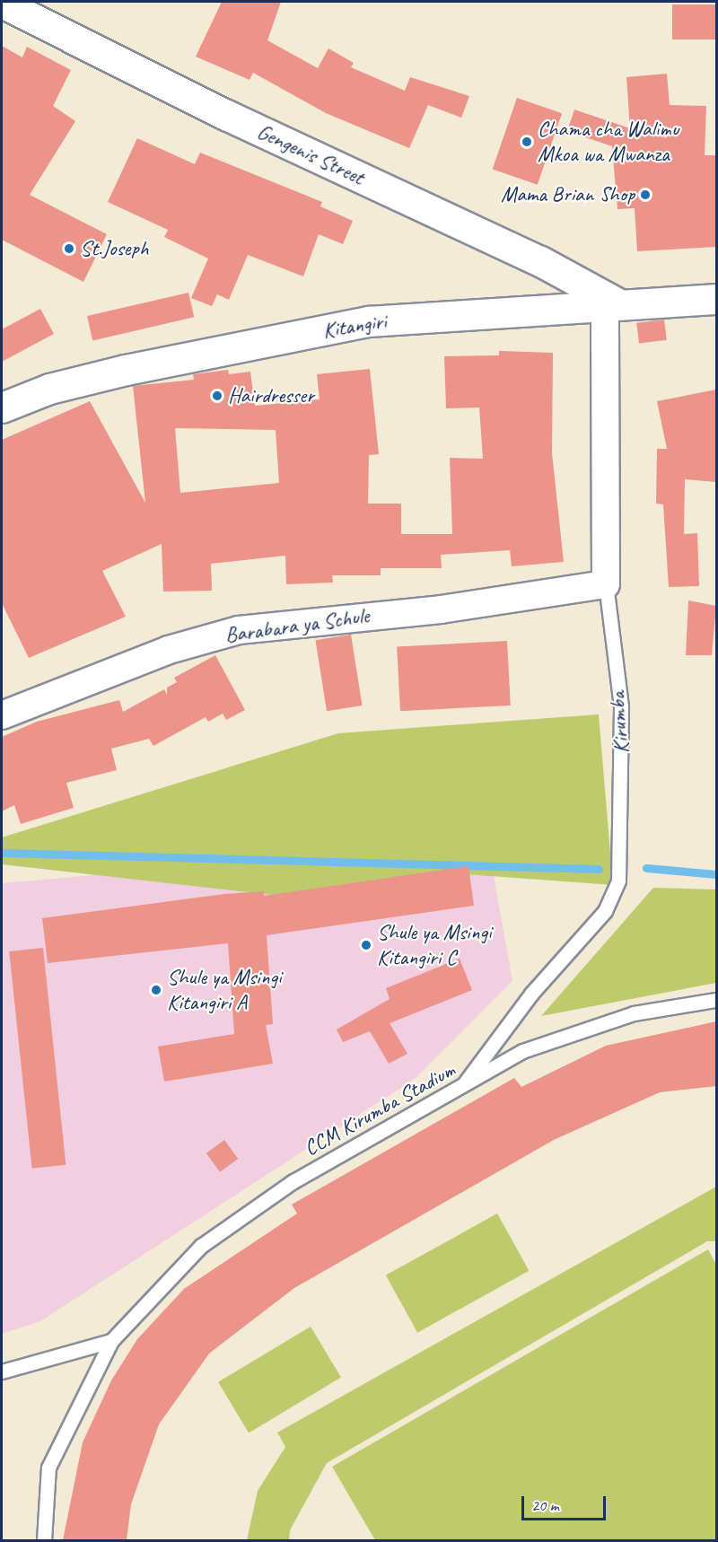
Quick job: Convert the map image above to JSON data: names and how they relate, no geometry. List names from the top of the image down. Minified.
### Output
{"streets":{"main road":["Gengenis Street","Kitangiri"],"street":["Barabara ya Schule","Kirumba"],"lane":["CCM Kirumba Stadium"]},"crossings":[["Gengenis Street","Kitangiri"],["Gengenis Street","Kirumba"],["Kitangiri","Kirumba"],["Barabara ya Schule","Kirumba"],["Kirumba","CCM Kirumba Stadium"]],"places":["Chama cha Walimu Mkoa wa Mwanza","Mama Brian Shop","St.Joseph","Hairdresser","Shule ya Msingi Kitangiri C","Shule ya Msingi Kitangiri A"],"scale_bar":"20 m"}
